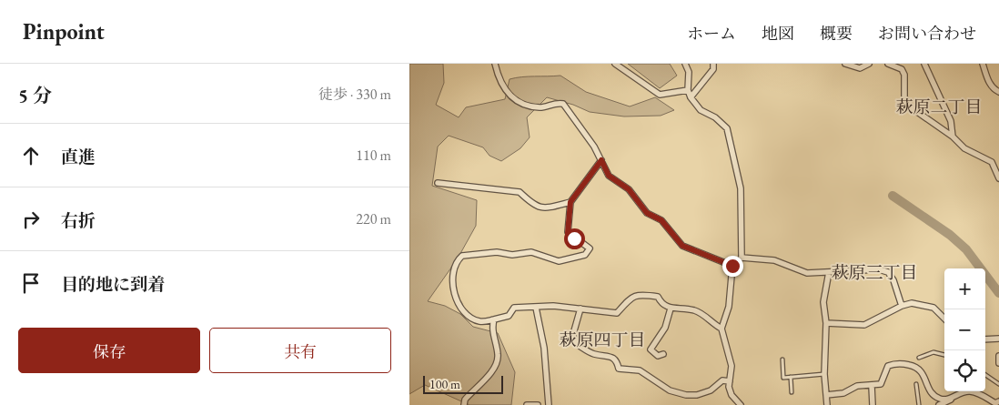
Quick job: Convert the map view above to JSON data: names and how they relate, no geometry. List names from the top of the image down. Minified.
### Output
{"districts":["萩原二丁目","萩原三丁目","萩原四丁目"],"scale_bar":"100 m","page":{"header":"Pinpoint","nav":["ホーム","地図","概要","お問い合わせ"],"heading":["5 分","徒歩 · 330 m"],"list":[["直進","110 m"],["右折","220 m"],"目的地に到着"],"map_buttons":["+","−"],"buttons":["保存","共有"],"scale":"100 m"}}
